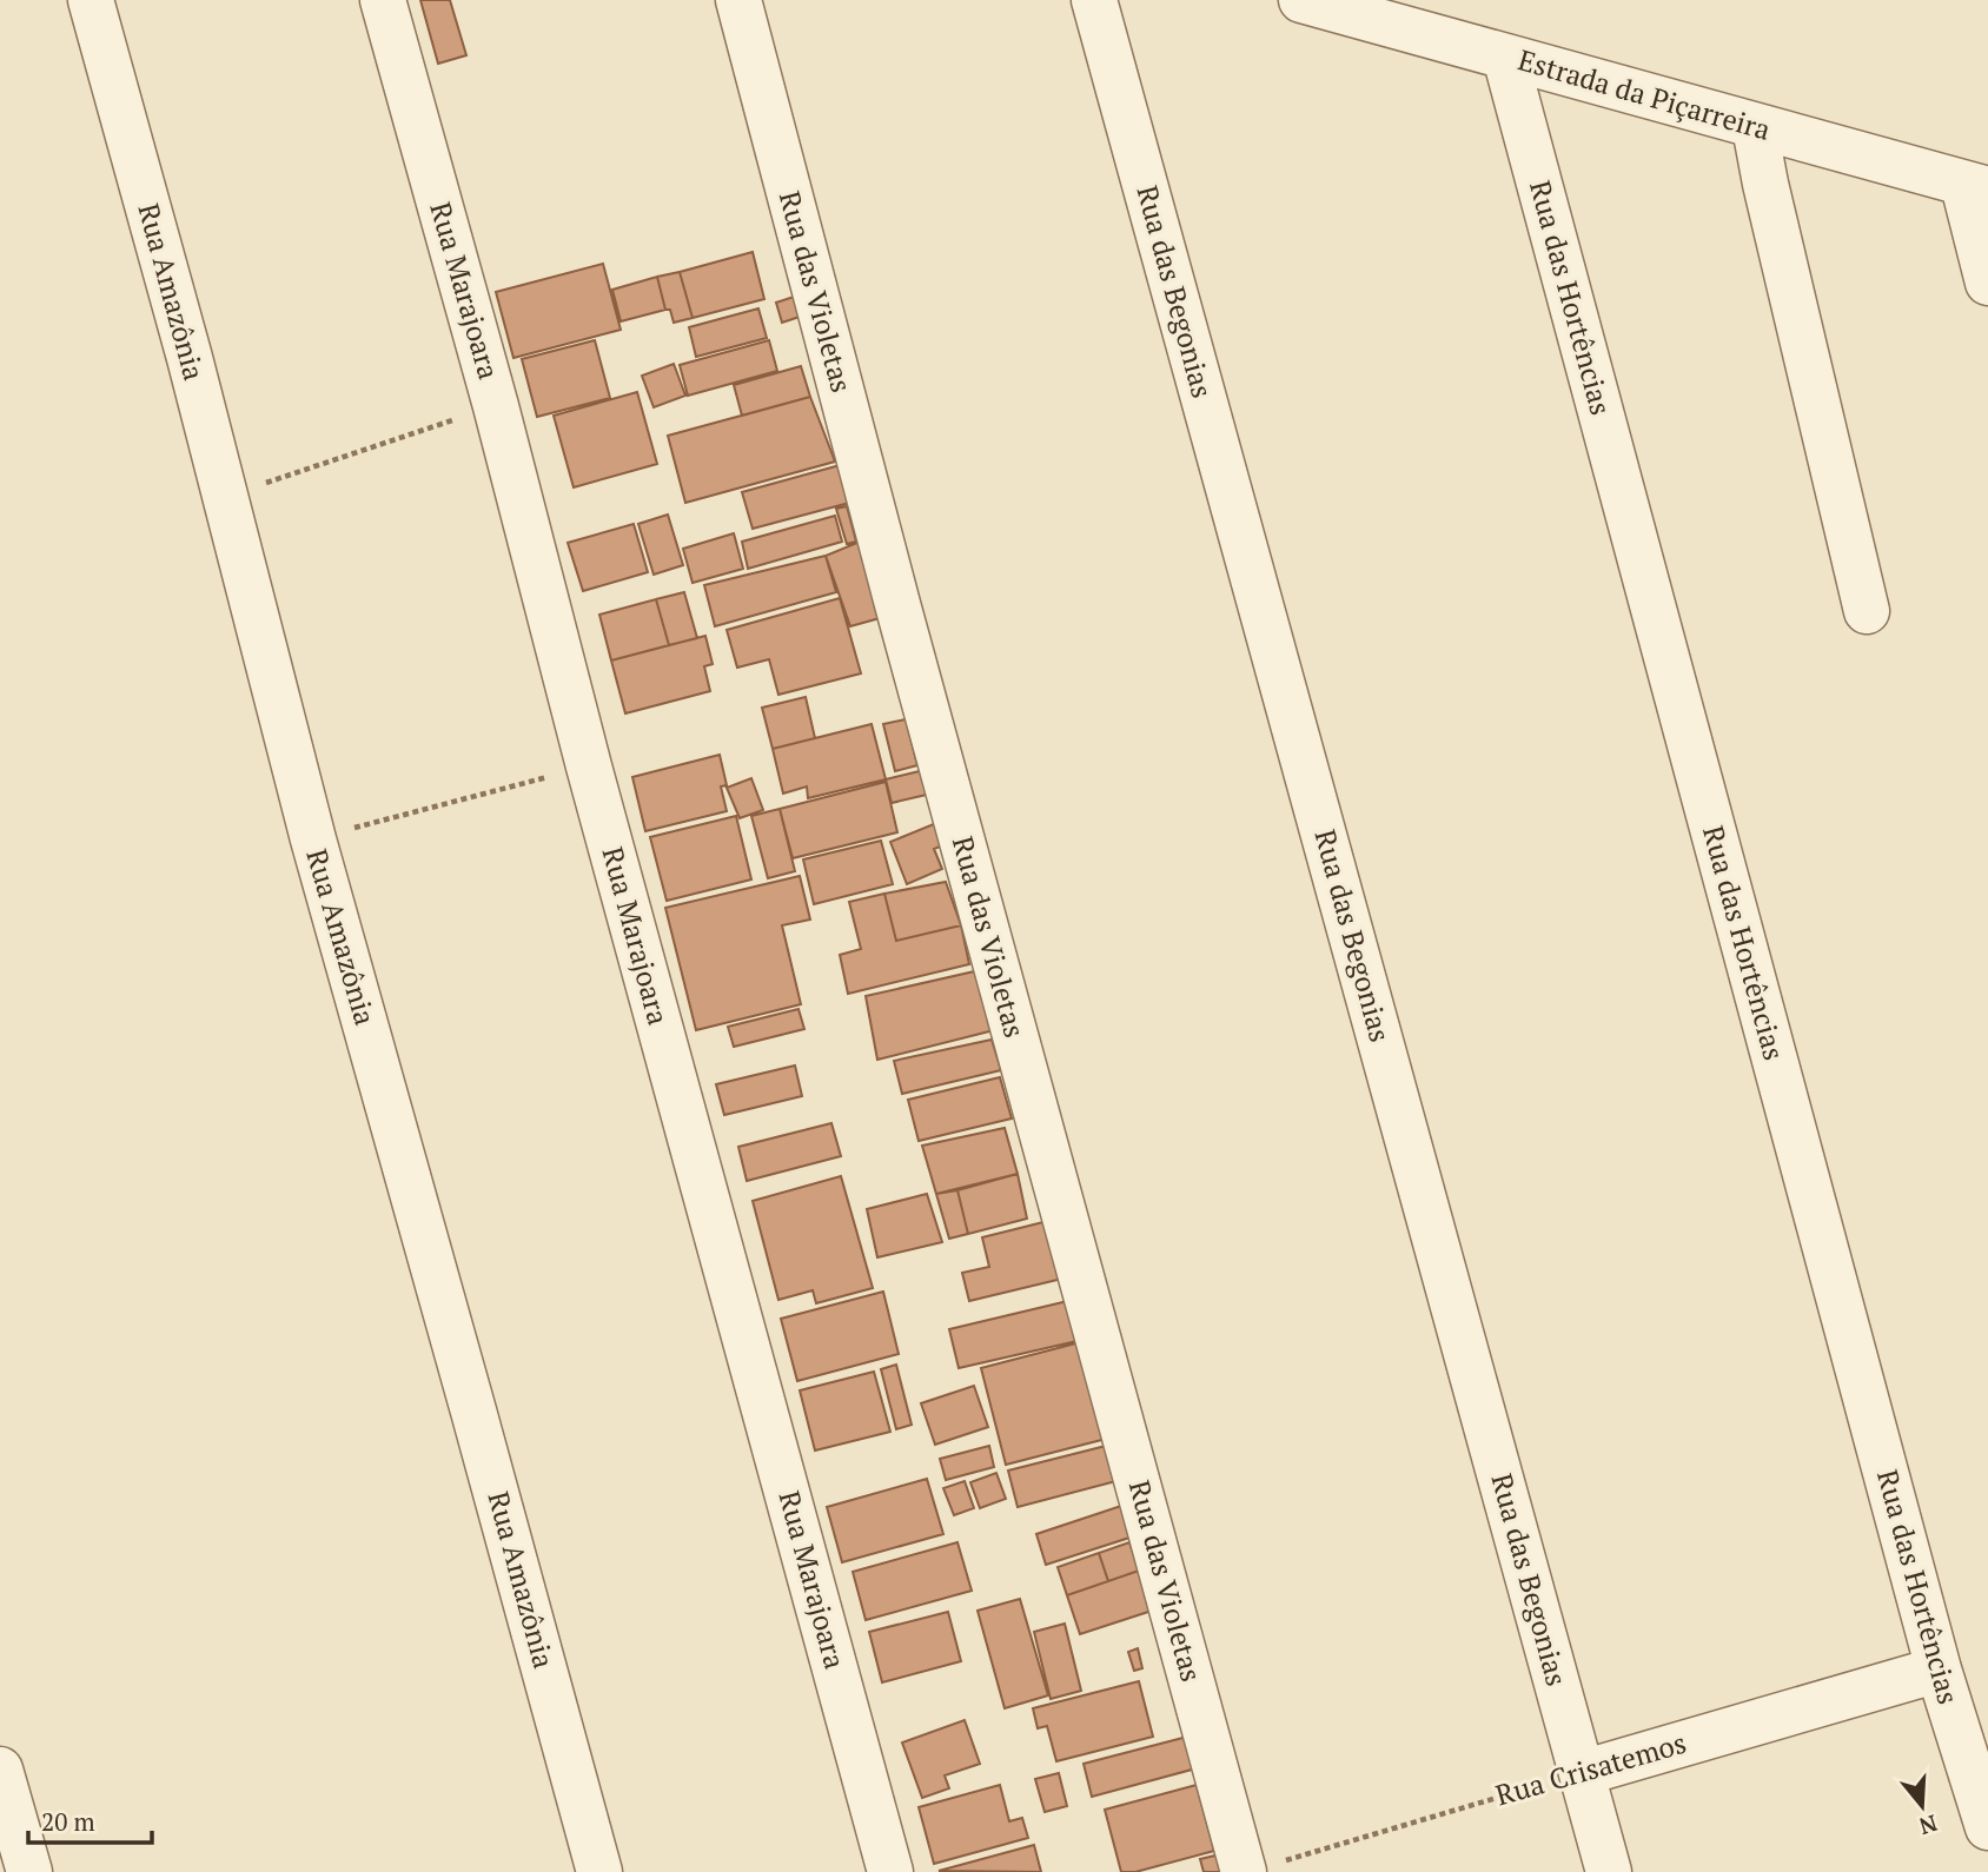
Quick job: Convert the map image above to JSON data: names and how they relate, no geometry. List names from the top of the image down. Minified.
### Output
{"streets":{"street":["Estrada da Piçarreira","Rua Marajoara","Rua Amazônia","Rua das Violetas","Rua das Begonias","Rua das Hortências","Rua Crisatemos"]},"crossings":[["Estrada da Piçarreira","Rua das Hortências"],["Rua das Violetas","Rua Crisatemos"],["Rua das Begonias","Rua Crisatemos"],["Rua das Hortências","Rua Crisatemos"]],"scale_bar":"20 m","north":"bottom"}
